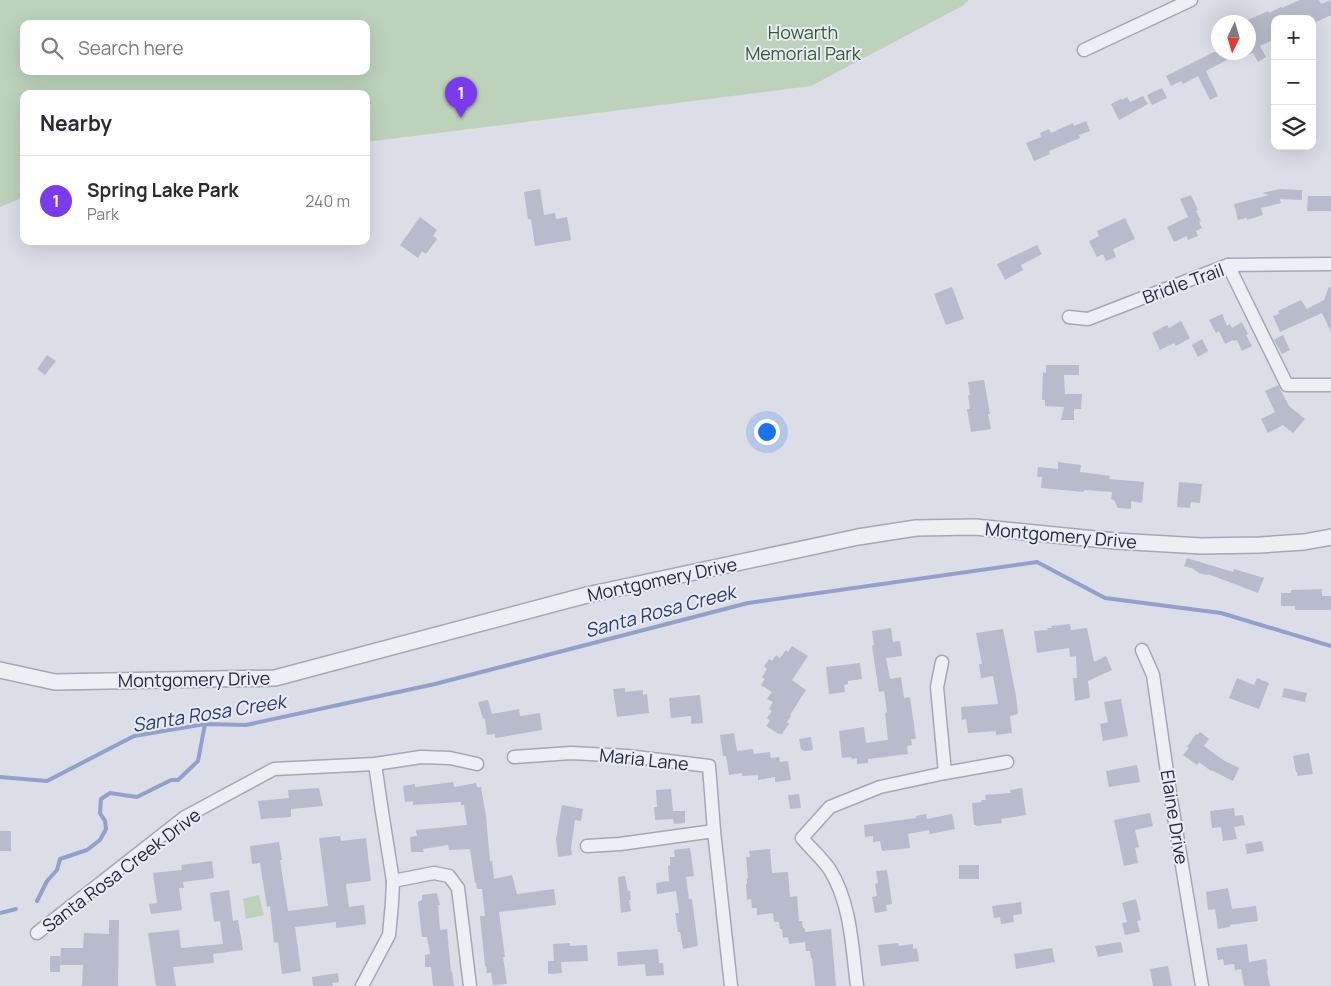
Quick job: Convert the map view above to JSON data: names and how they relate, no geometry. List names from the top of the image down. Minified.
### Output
{"streets":{"street":["Bridle Trail","Montgomery Drive","Maria Lane","Elaine Drive","Santa Rosa Creek Drive"]},"water":["Santa Rosa Creek"],"parks":["Howarth Memorial Park"],"north":"bottom","page":{"map_buttons":["+","−"],"search":"Search here","pins":"1","heading":"Nearby","list":[{"mark":"1","name":"Spring Lake Park","note":"Park","value":"240 m"}]}}
